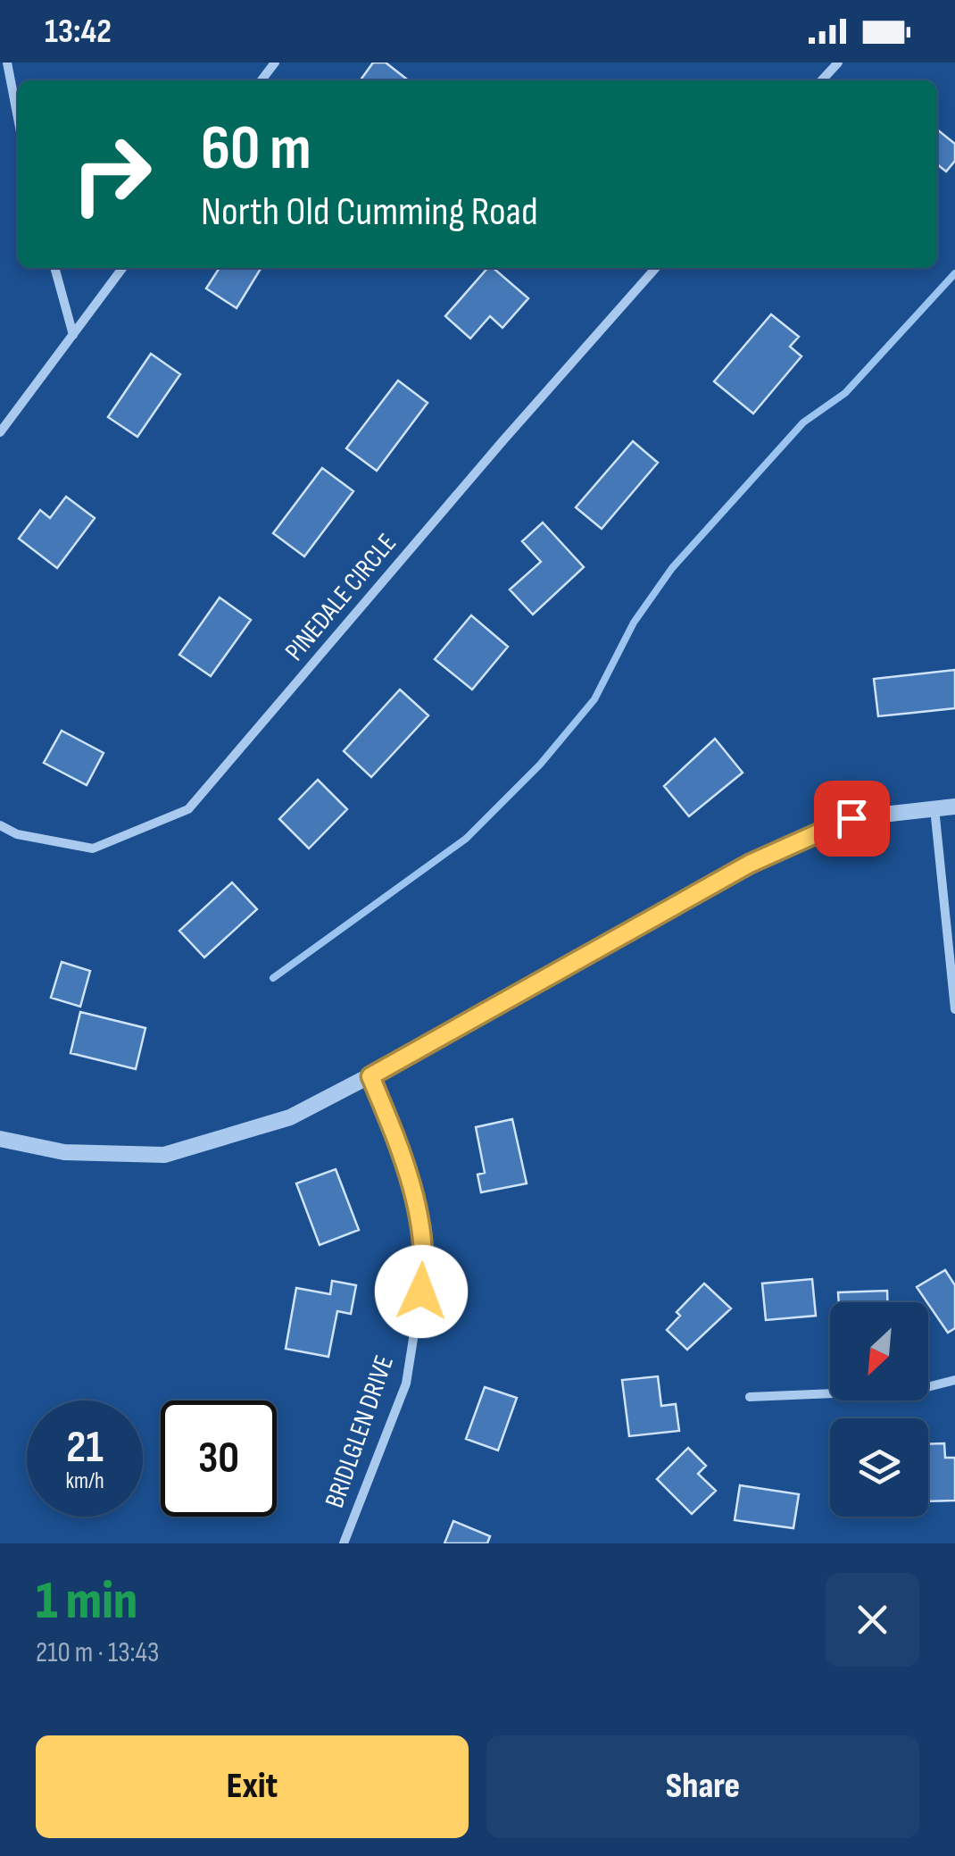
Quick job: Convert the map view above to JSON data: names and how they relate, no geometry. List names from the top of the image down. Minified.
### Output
{"streets":{"street":["PINEDALE CIRCLE","BRIDLGLEN DRIVE"]},"north":"bottom left","page":{"status":"13:42","turn":["60 m","North Old Cumming Road"],"speed":"21 km/h","limit":"30","heading":["1 min","210 m · 13:43"],"buttons":["Exit","Share"]}}
